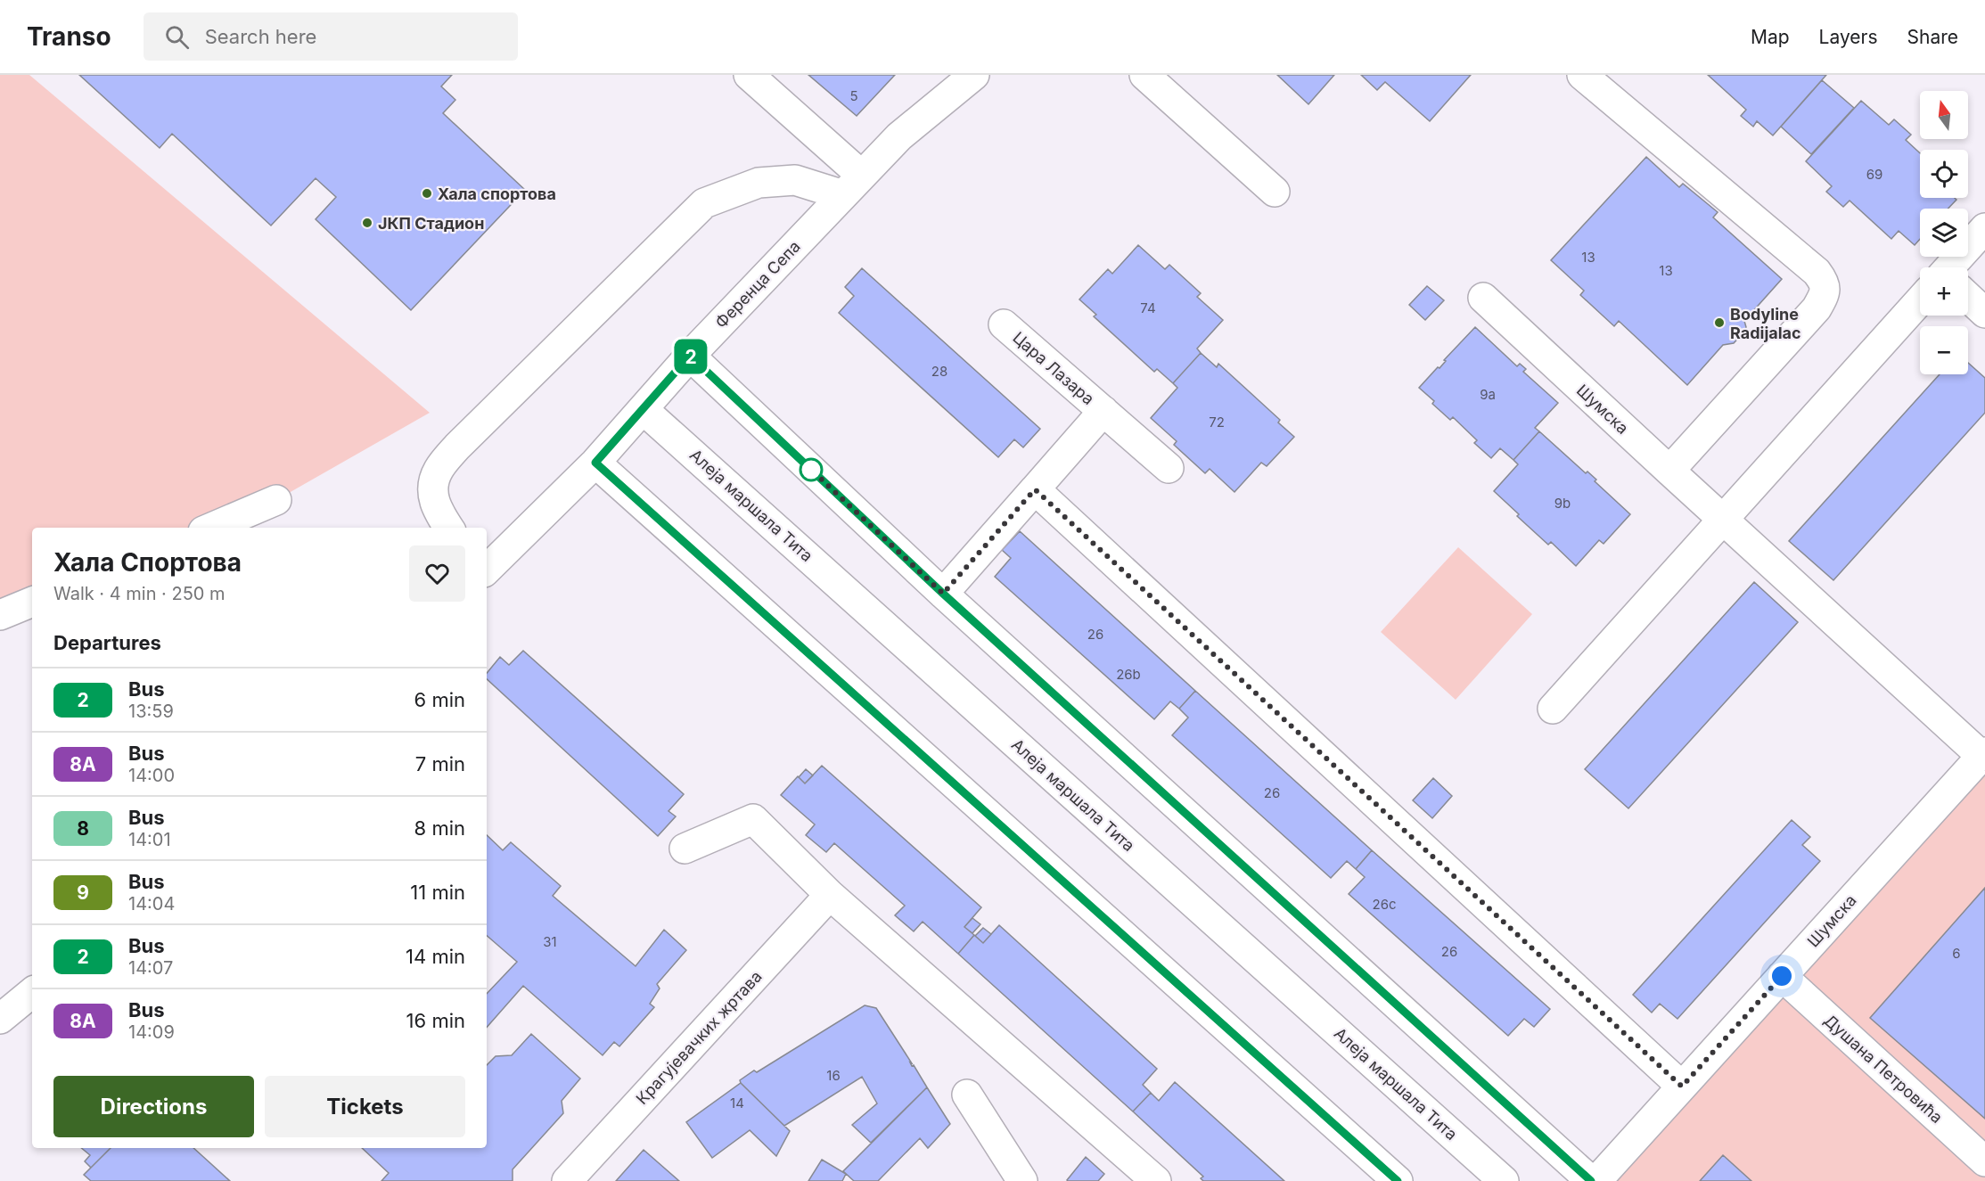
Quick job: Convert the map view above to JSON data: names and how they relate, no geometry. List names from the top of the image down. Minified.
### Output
{"streets":{"street":["Ференца Сепа","Цара Лазара","Шумска","Алеја маршала Тита","Крагујевачких жртава","Душана Петровића"]},"crossings":[["Ференца Сепа","Алеја маршала Тита"],["Шумска","Душана Петровића"]],"places":["Хала спортова","ЈКП Стадион","Bodyline Radijalac"],"lines":["bus line 2"],"house_numbers":["5","69","13","13","74","28","9a","72","9b","26","26b","26","26c","31","26","6","16","14"],"north":"top","page":{"header":"Transo","search":"Search here","nav":["Map","Layers","Share"],"on_map":"2","map_buttons":["+","−"],"heading":[["Хала Спортова","Walk · 4 min · 250 m"],"Departures"],"list":[{"mark":"2","name":"Bus","note":"13:59","value":"6 min"},{"mark":"8A","name":"Bus","note":"14:00","value":"7 min"},{"mark":"8","name":"Bus","note":"14:01","value":"8 min"},{"mark":"9","name":"Bus","note":"14:04","value":"11 min"},{"mark":"2","name":"Bus","note":"14:07","value":"14 min"},{"mark":"8A","name":"Bus","note":"14:09","value":"16 min"}],"buttons":["Directions","Tickets"]}}
